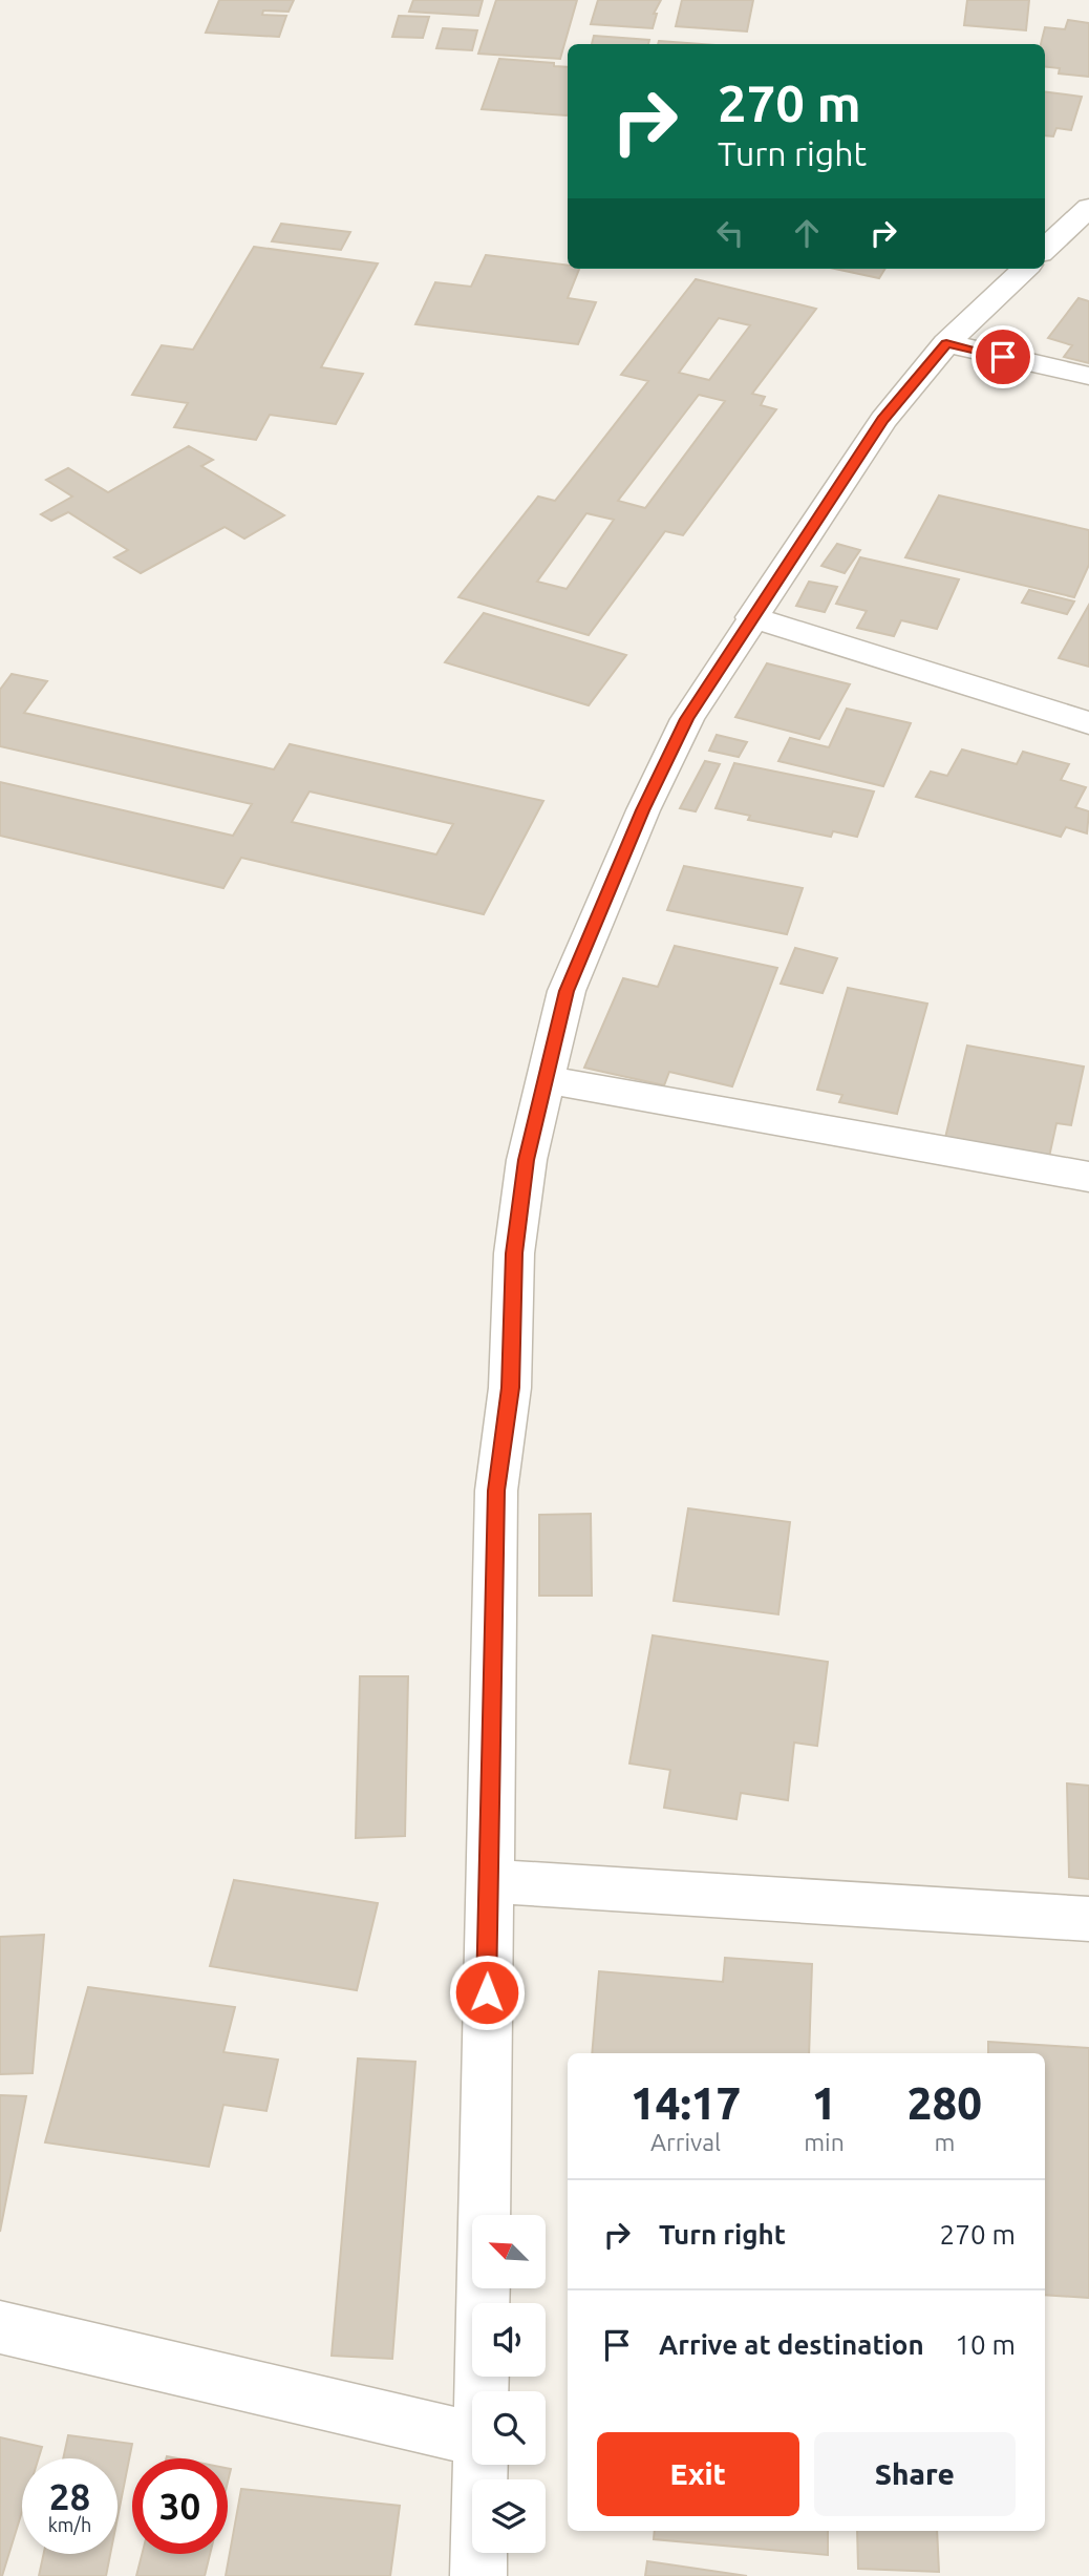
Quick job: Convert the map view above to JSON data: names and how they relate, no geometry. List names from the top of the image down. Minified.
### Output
{"north":"top left","page":{"turn":["270 m","Turn right"],"eta":["14:17","Arrival","1","min","280","m"],"list":[{"name":"Turn right","value":"270 m"},{"name":"Arrive at destination","value":"10 m"}],"buttons":["Exit","Share"],"speed":"28 km/h","limit":"30"}}
